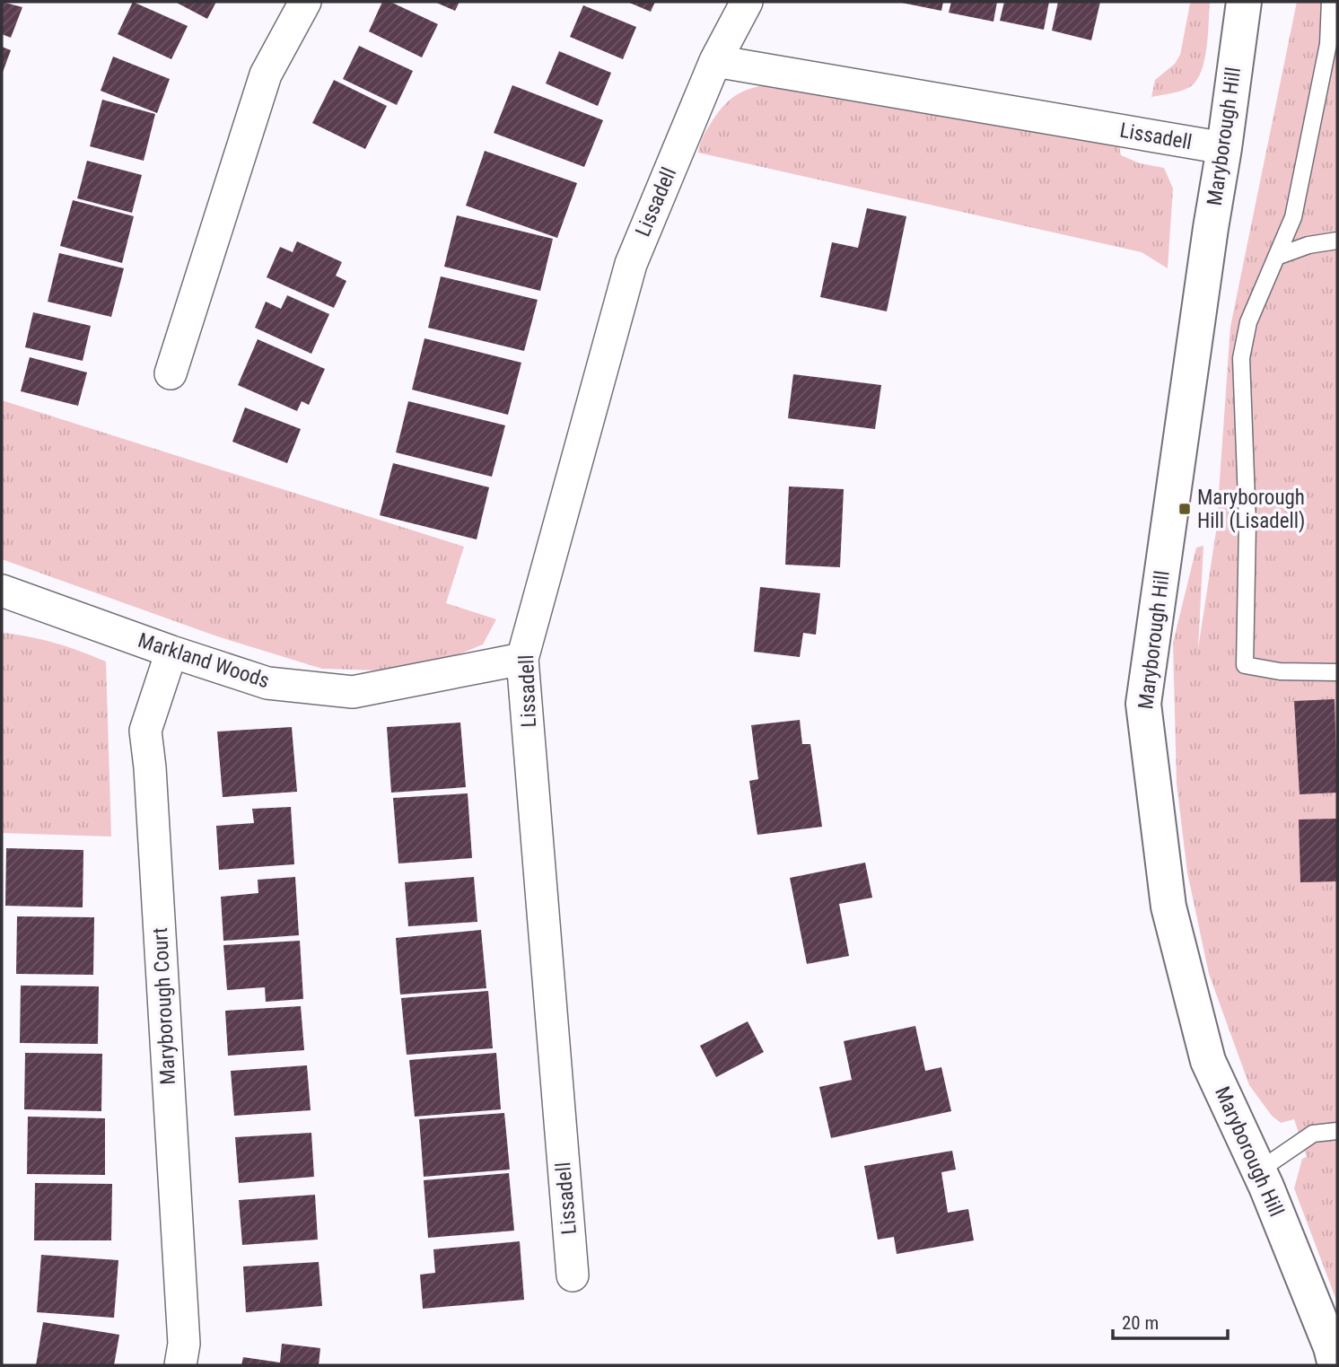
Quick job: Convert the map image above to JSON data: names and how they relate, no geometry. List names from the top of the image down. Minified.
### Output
{"streets":{"street":["Lissadell","Maryborough Hill","Markland Woods","Maryborough Court"]},"crossings":[["Lissadell","Maryborough Hill"],["Lissadell","Markland Woods"],["Markland Woods","Maryborough Court"]],"places":{"transit":["Maryborough Hill (Lisadell)"]},"scale_bar":"20 m"}
